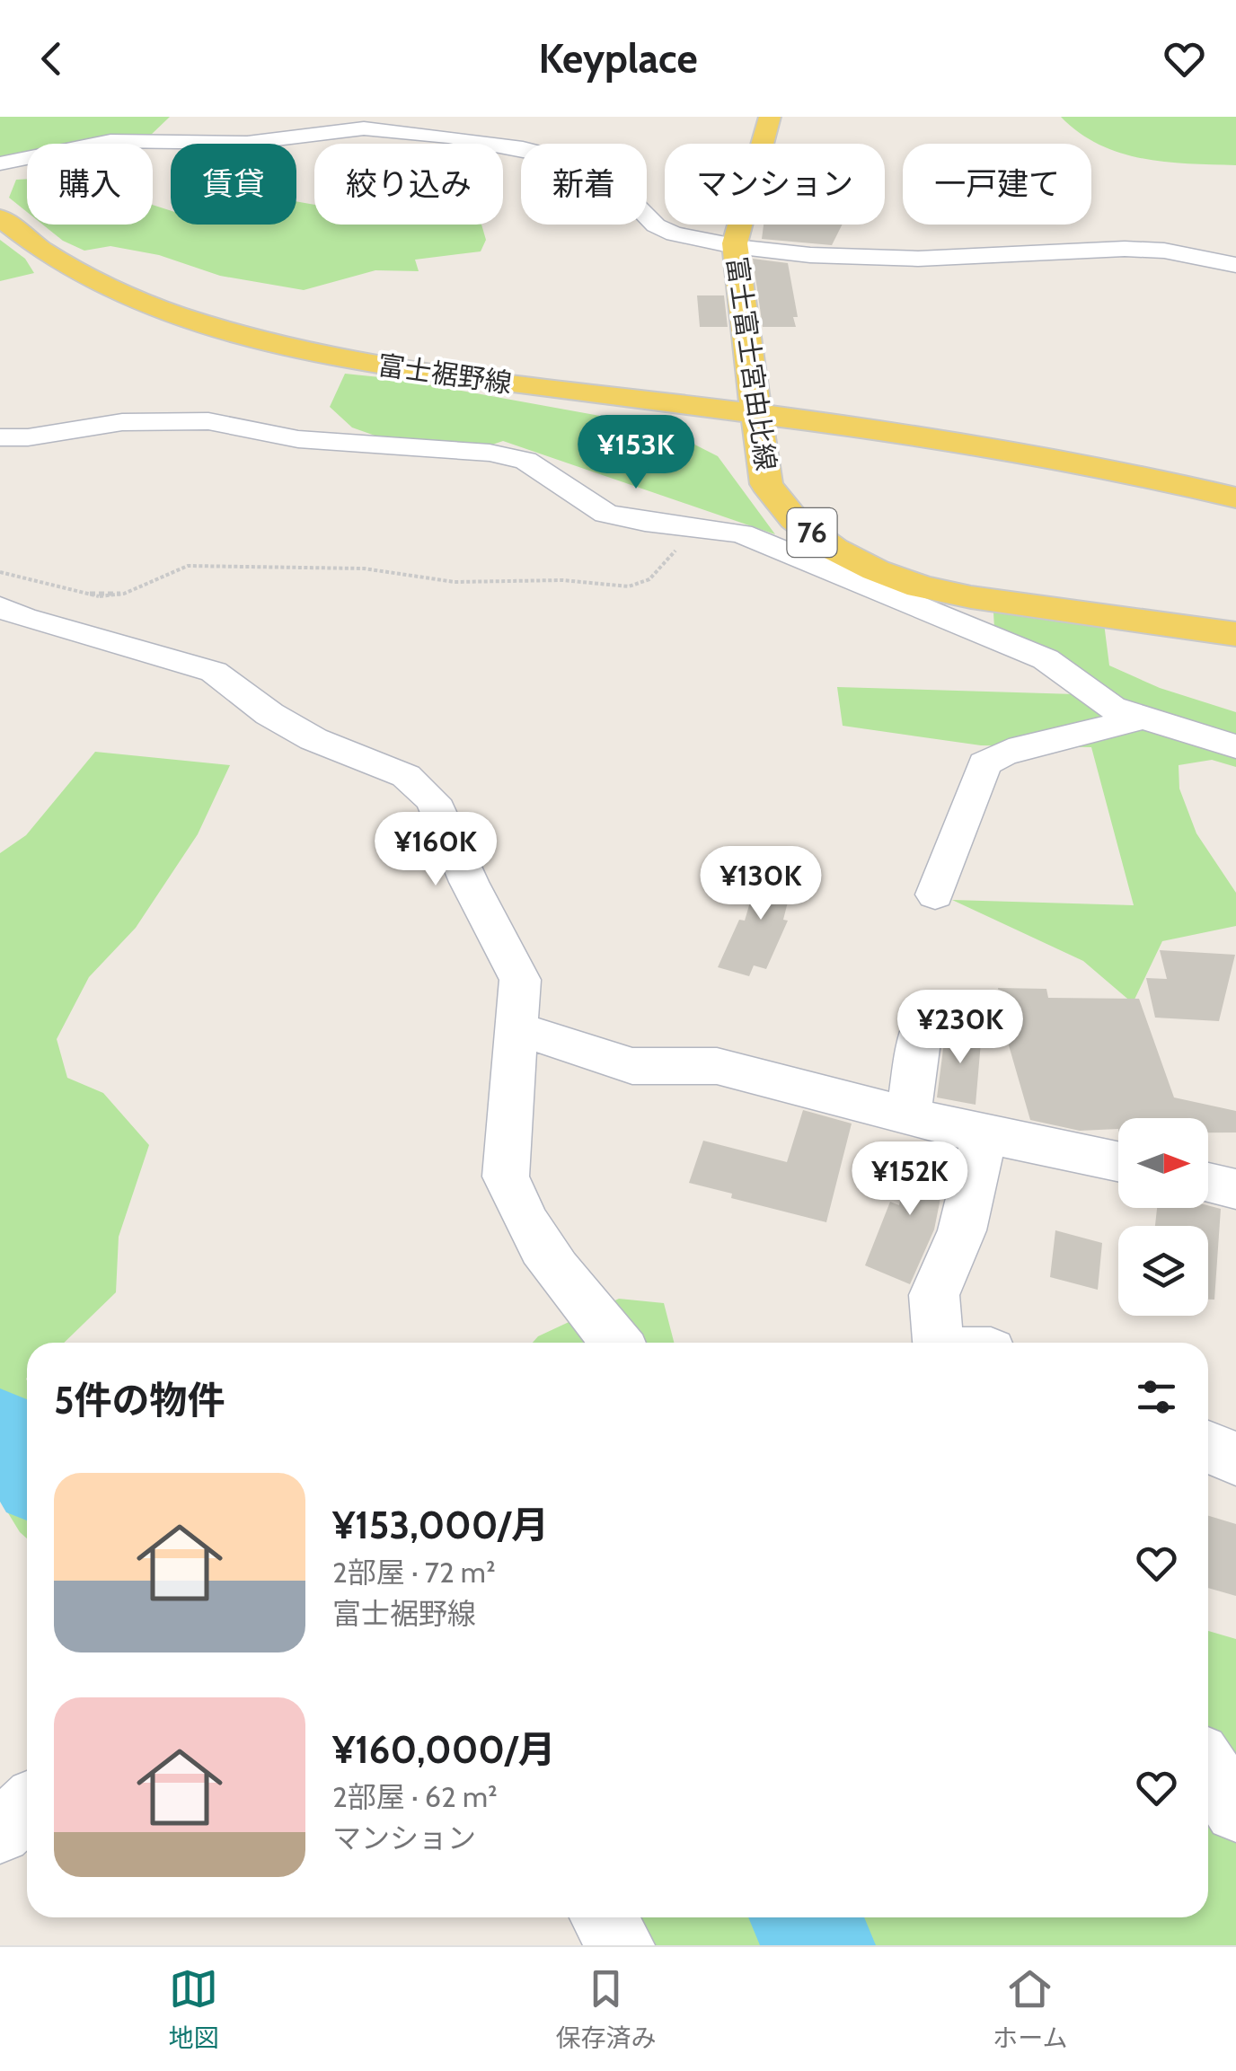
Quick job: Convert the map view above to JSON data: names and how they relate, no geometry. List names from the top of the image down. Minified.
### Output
{"streets":{"main road":["富士富士宮由比線","富士裾野線","76"]},"crossings":[["富士富士宮由比線","富士裾野線"]],"north":"right","page":{"header":"Keyplace","chip":["購入","賃貸","絞り込み","新着","マンション","一戸建て"],"price":["¥153K","¥160K","¥130K","¥230K","¥152K"],"heading":"5件の物件","list":[{"name":"¥153,000/月","note":"2部屋 · 72 m² · 富士裾野線"},{"name":"¥160,000/月","note":"2部屋 · 62 m² · マンション"}],"tabs":["地図","保存済み","ホーム"]}}
